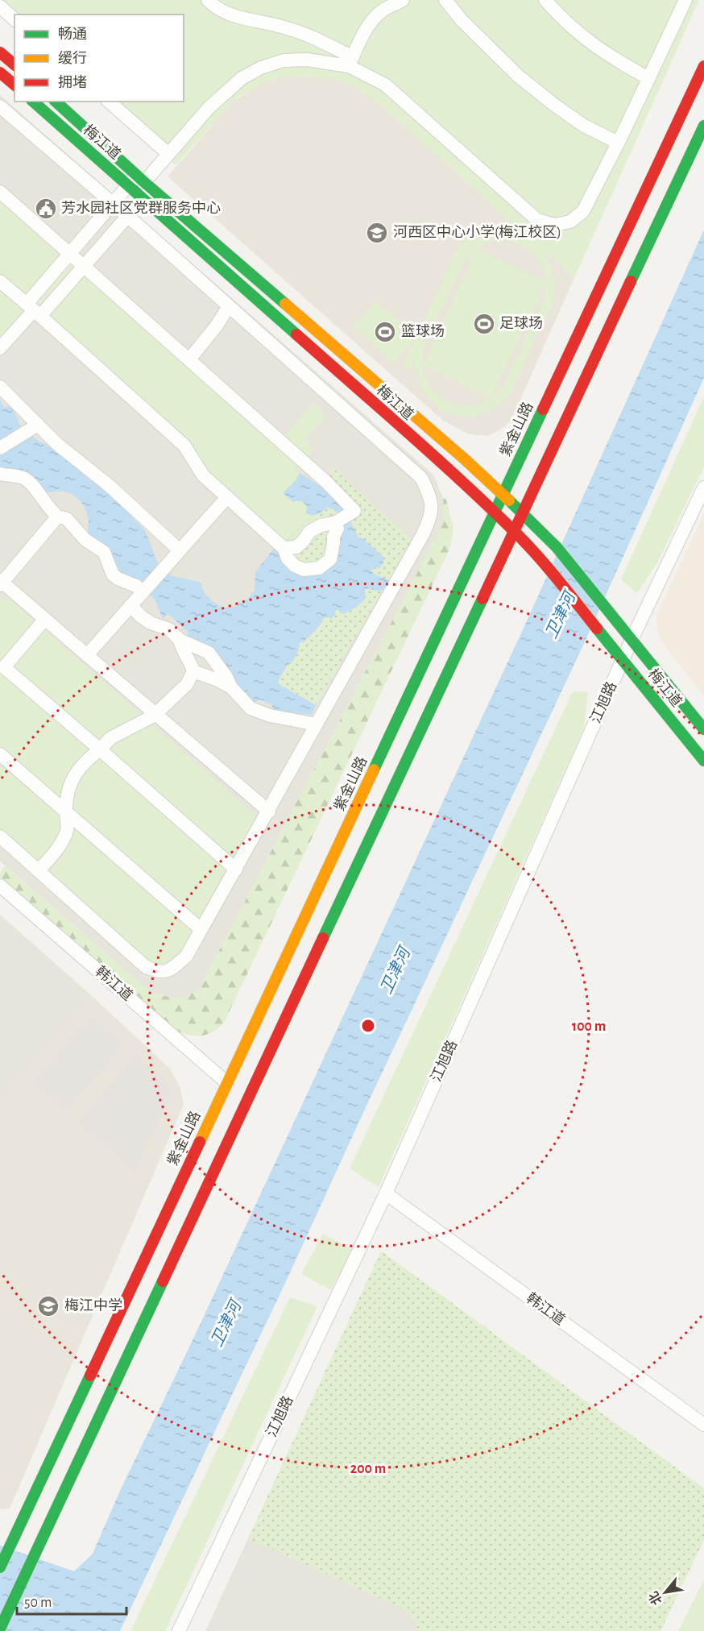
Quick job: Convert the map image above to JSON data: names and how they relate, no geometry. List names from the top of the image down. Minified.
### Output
{"streets":{"main road":["梅江道","紫金山路"],"street":["江旭路","韩江道"]},"crossings":[["梅江道","紫金山路"],["梅江道","江旭路"],["紫金山路","韩江道"],["江旭路","韩江道"]],"water":["卫津河"],"places":{"public building":["芳水园社区党群服务中心"],"school or university":["河西区中心小学(梅江校区)","梅江中学"],"sports":["足球场","篮球场"]},"legend":["畅通","缓行","拥堵"],"scale_bar":"50 m","north":"bottom left","rings":["100 m","200 m"]}
